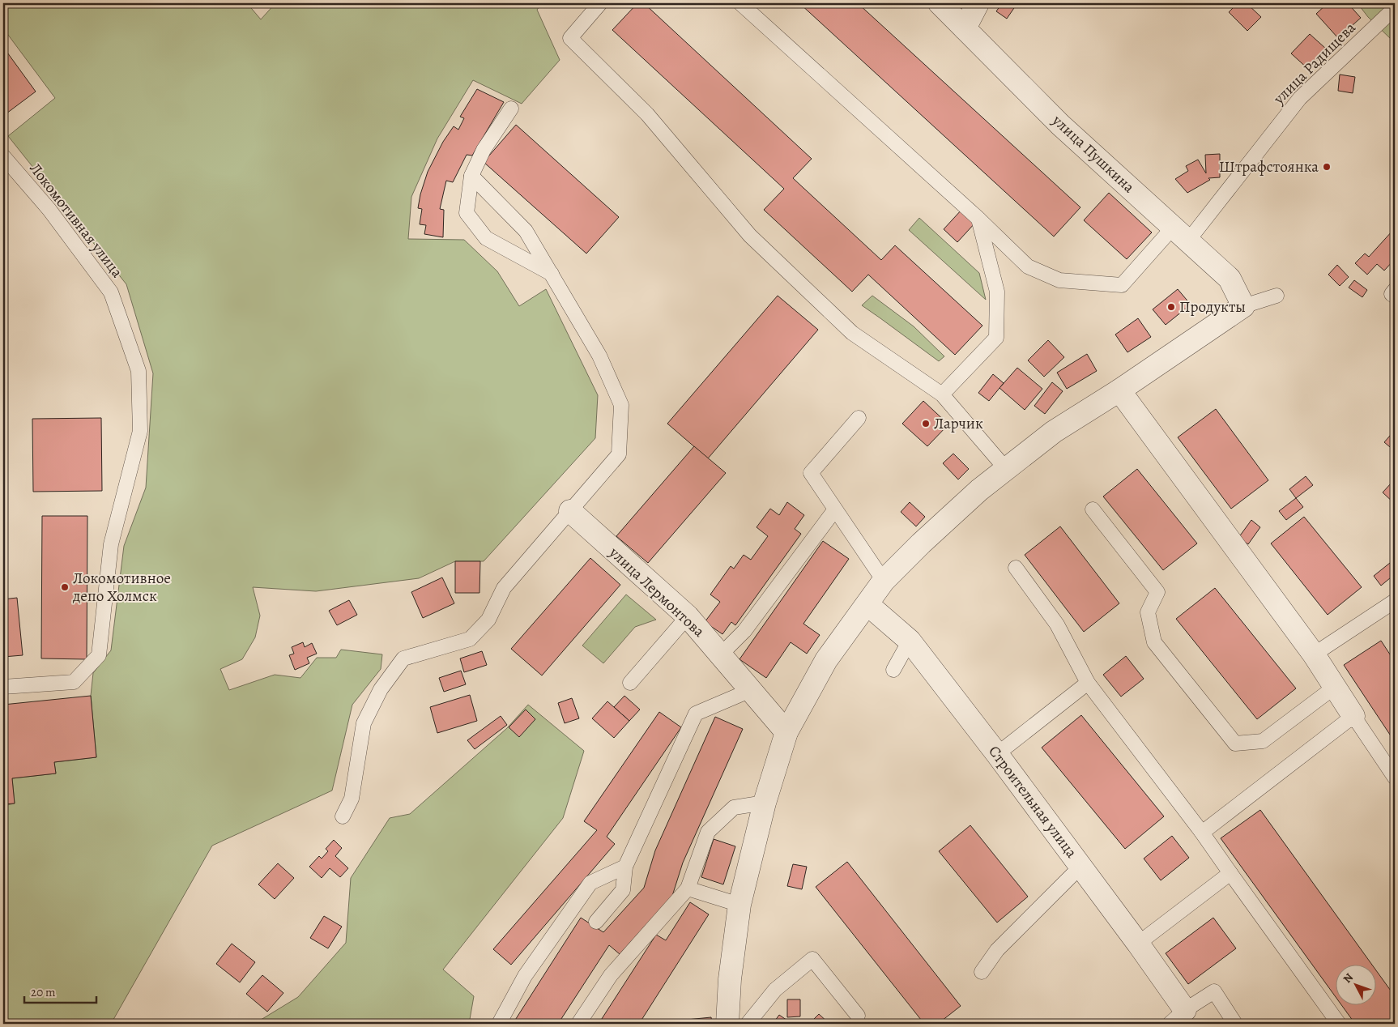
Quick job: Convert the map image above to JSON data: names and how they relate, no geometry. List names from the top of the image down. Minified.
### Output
{"streets":{"street":["улица Пушкина","улица Лермонтова","Строительная улица"],"lane":["улица Радищева","Локомотивная улица"]},"crossings":[["улица Радищева","улица Пушкина"]],"places":["Штрафстоянка","Продукты","Ларчик","Локомотивное депо Холмск"],"scale_bar":"20 m","north":"top left"}
